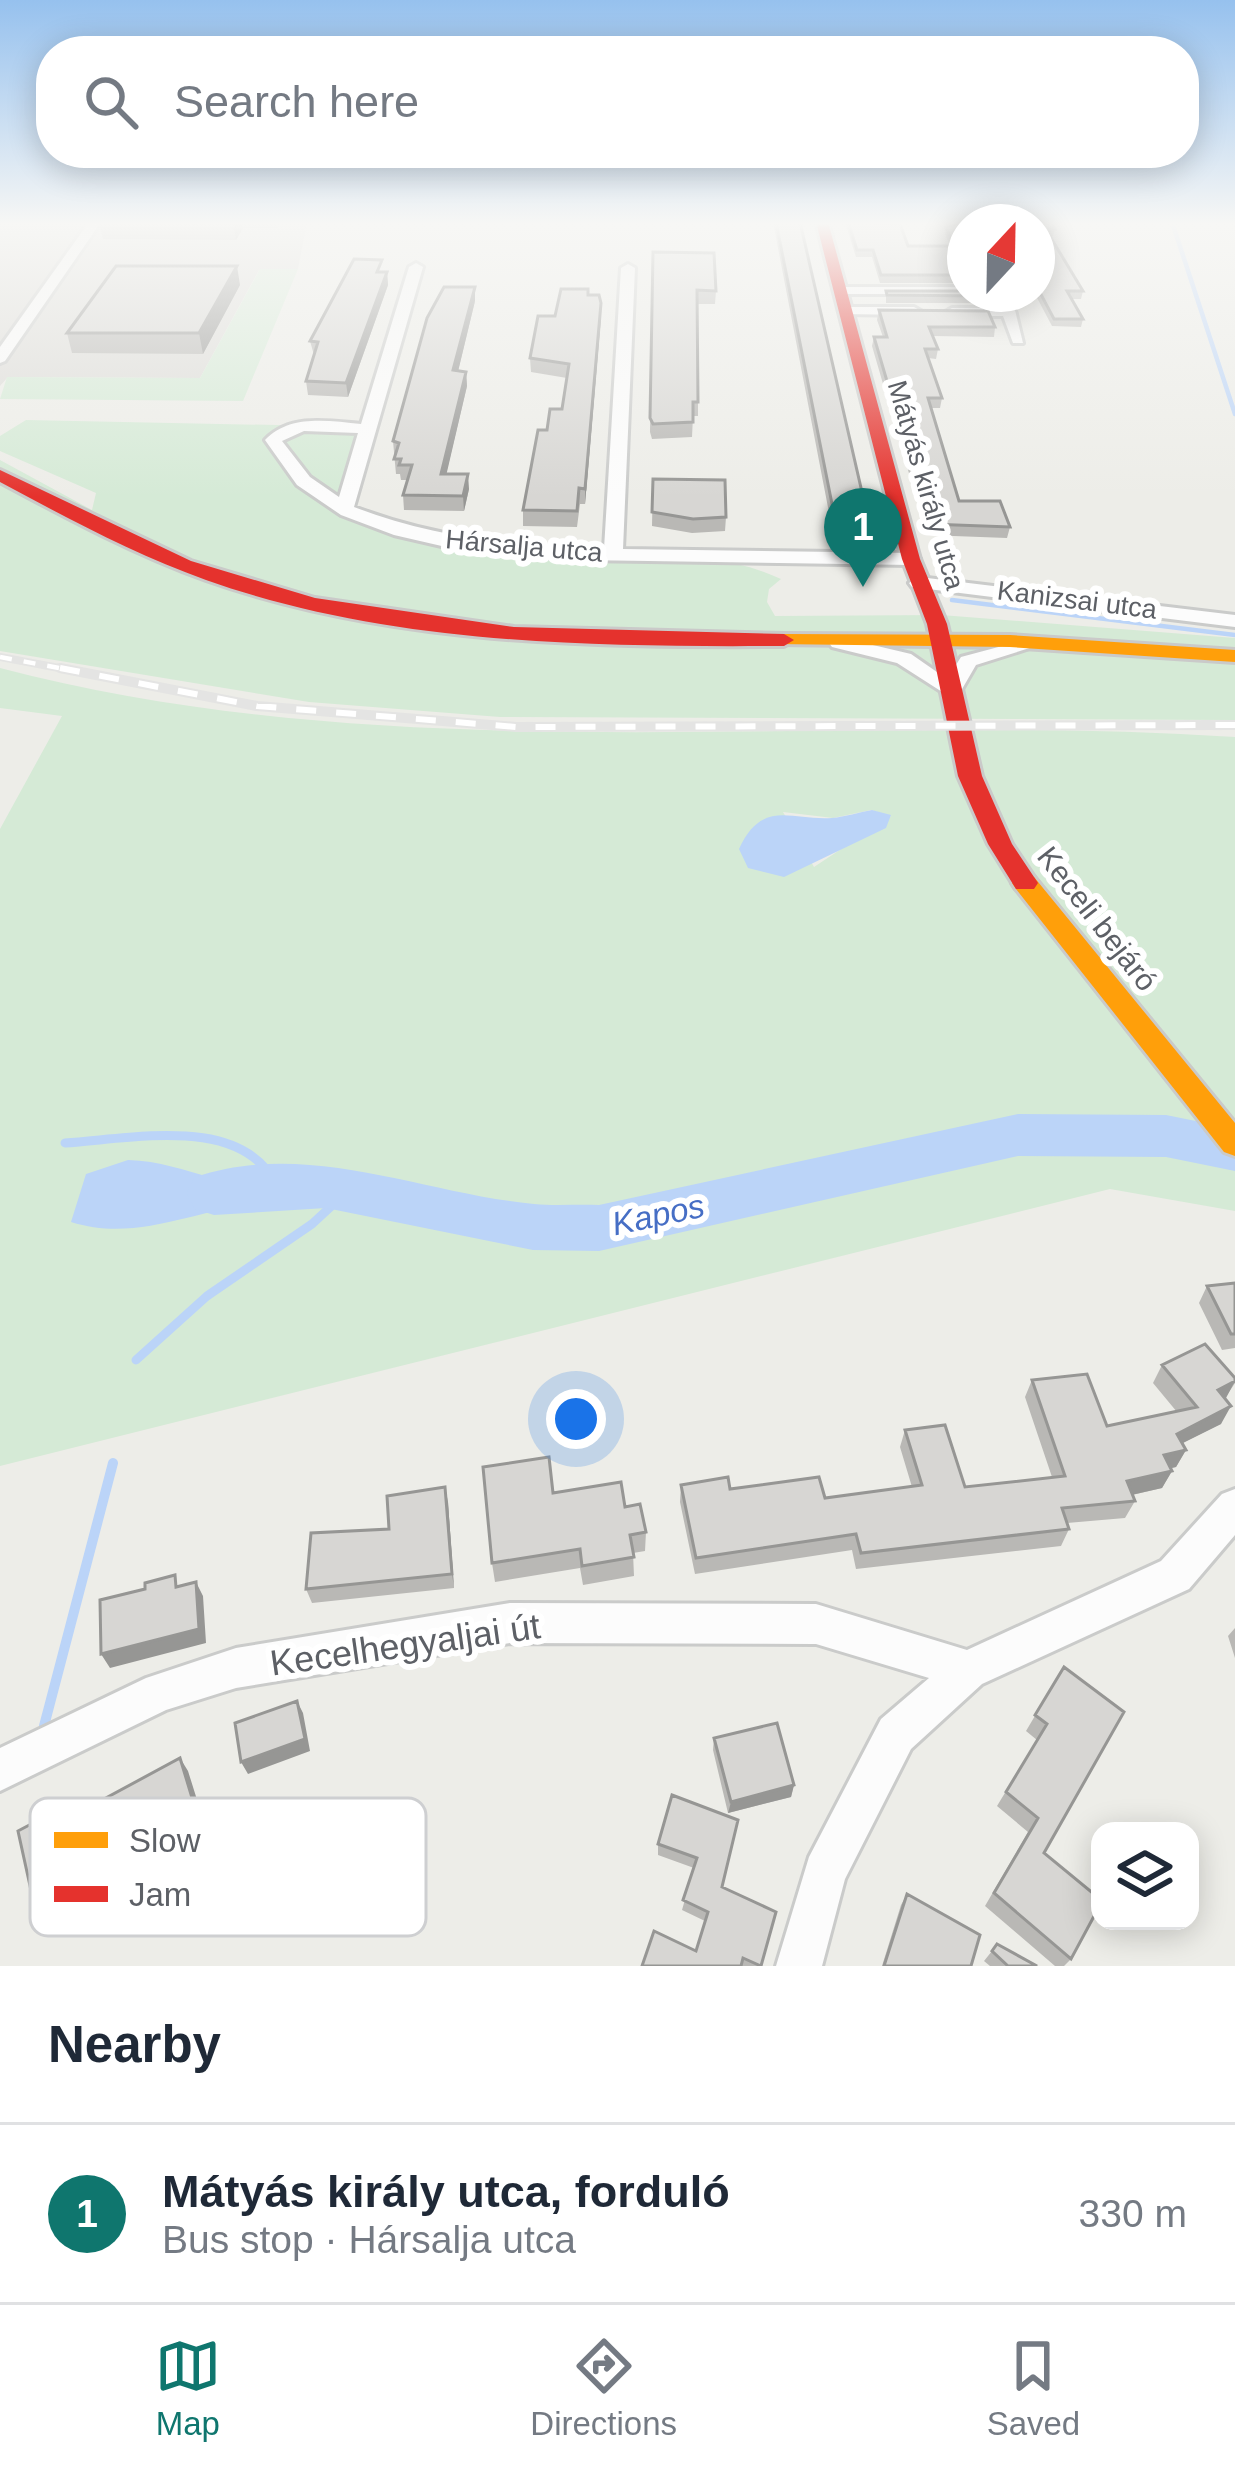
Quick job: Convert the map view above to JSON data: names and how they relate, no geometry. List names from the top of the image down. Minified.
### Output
{"streets":{"main road":["Mátyás király utca","Keceli bejáró"],"street":["Hársalja utca","Kanizsai utca","Kecelhegyaljai út"]},"crossings":[["Mátyás király utca","Hársalja utca"],["Mátyás király utca","Kanizsai utca"],["Mátyás király utca","Keceli bejáró"],["Hársalja utca","Kanizsai utca"]],"water":["Kapos"],"legend":["Slow","Jam"],"north":"top","page":{"search":"Search here","pins":"1","heading":"Nearby","list":[{"mark":"1","name":"Mátyás király utca, forduló","note":"Bus stop · Hársalja utca","value":"330 m"}],"nav":["Map","Directions","Saved"]}}
